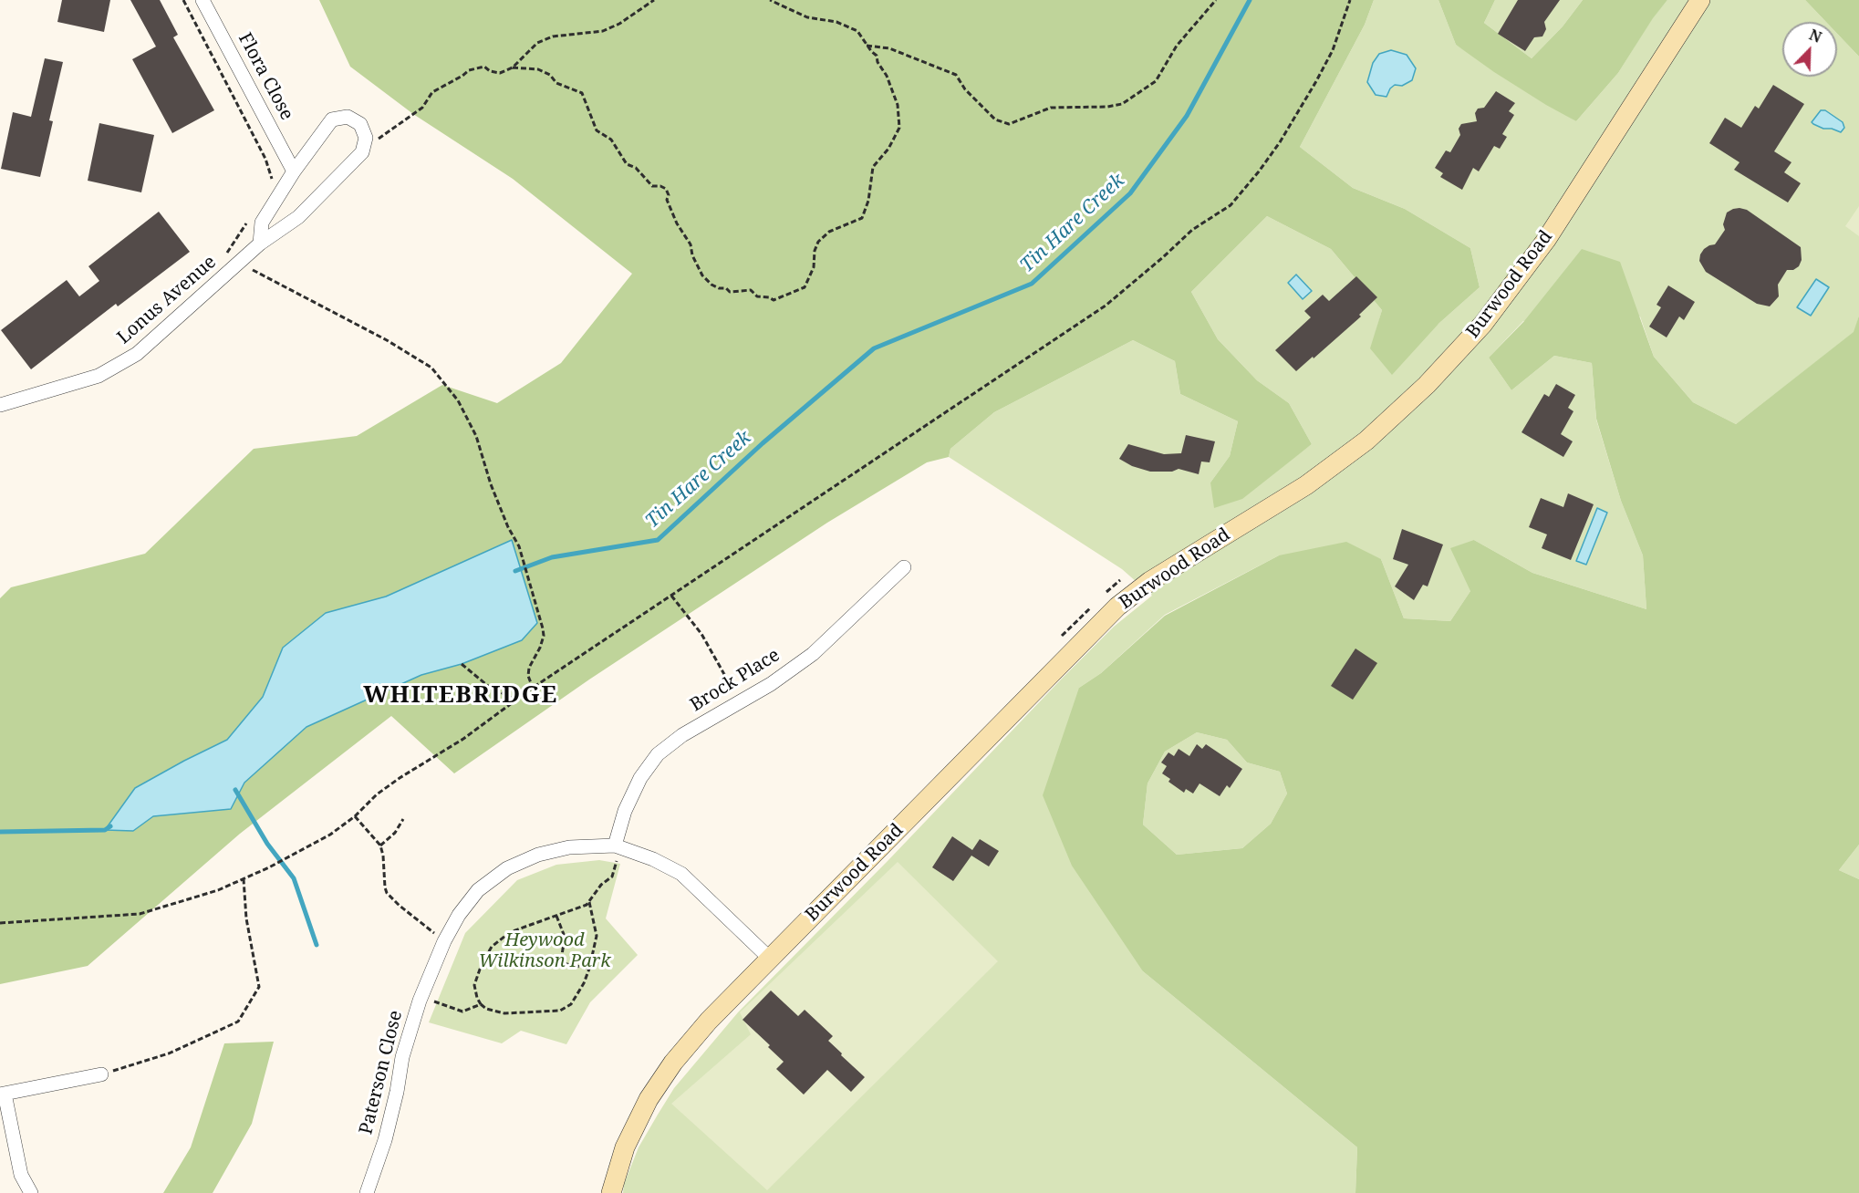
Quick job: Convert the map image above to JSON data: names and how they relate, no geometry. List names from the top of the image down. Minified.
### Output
{"streets":{"main road":["Burwood Road"],"street":["Flora Close","Lonus Avenue","Brock Place","Paterson Close"]},"crossings":[["Burwood Road","Paterson Close"],["Brock Place","Paterson Close"]],"districts":["WHITEBRIDGE"],"water":["Tin Hare Creek"],"parks":["Heywood Wilkinson Park"],"north":"top right"}
